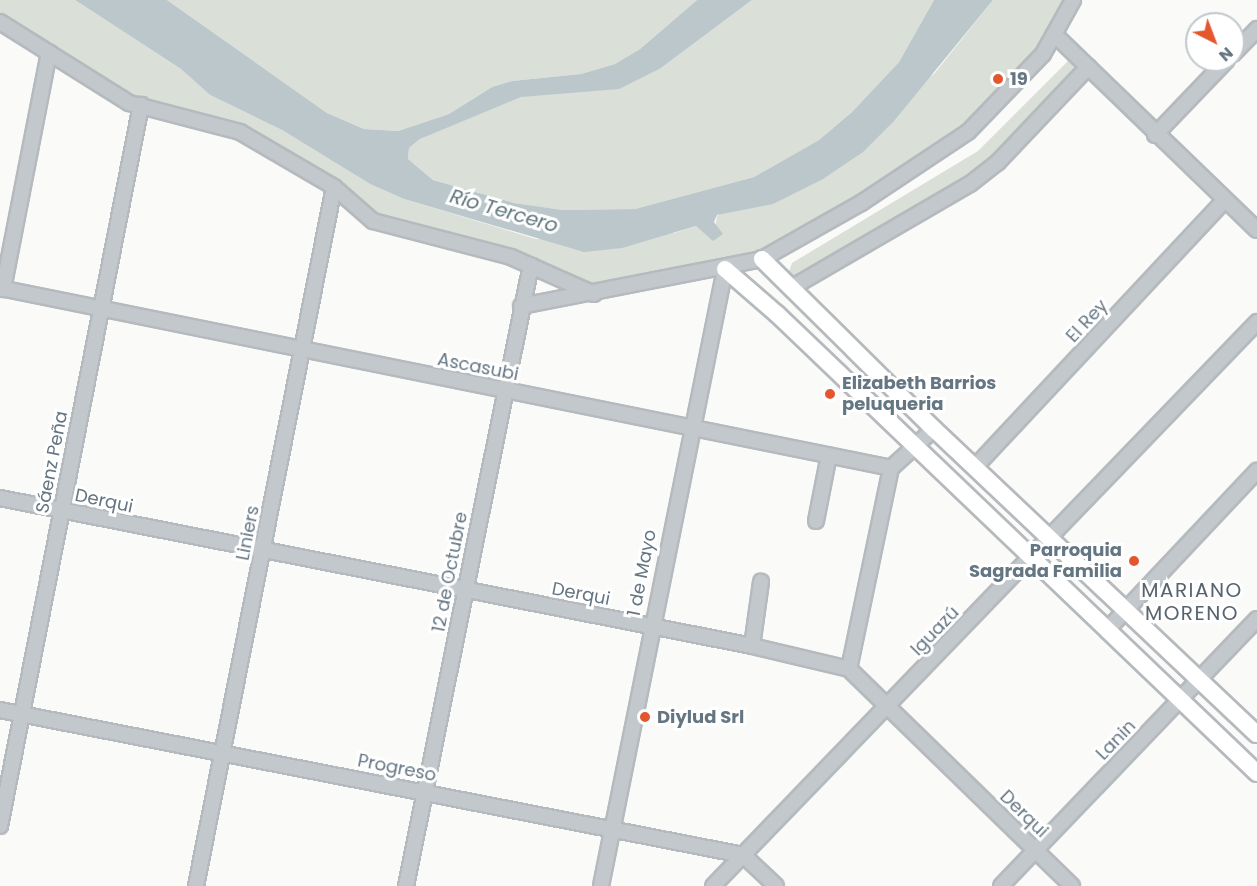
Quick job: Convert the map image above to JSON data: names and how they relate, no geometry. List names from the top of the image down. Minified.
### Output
{"streets":{"street":["El Rey","Ascasubi","Sáenz Peña","Derqui","Liniers","12 de Octubre","1 de Mayo","Iguazú","Lanin","Progreso"]},"crossings":[["Ascasubi","Sáenz Peña"],["Ascasubi","Liniers"],["Ascasubi","12 de Octubre"],["Ascasubi","1 de Mayo"],["Sáenz Peña","Derqui"],["Sáenz Peña","Progreso"],["Derqui","Liniers"],["Derqui","12 de Octubre"],["Derqui","1 de Mayo"],["Derqui","Iguazú"],["Derqui","Lanin"],["Liniers","Progreso"],["12 de Octubre","Progreso"],["1 de Mayo","Progreso"],["Iguazú","Progreso"]],"districts":["MARIANO MORENO"],"water":["Río Tercero"],"places":["19","Elizabeth Barrios peluqueria","Parroquia Sagrada Familia","Diylud Srl"],"north":"bottom right"}
